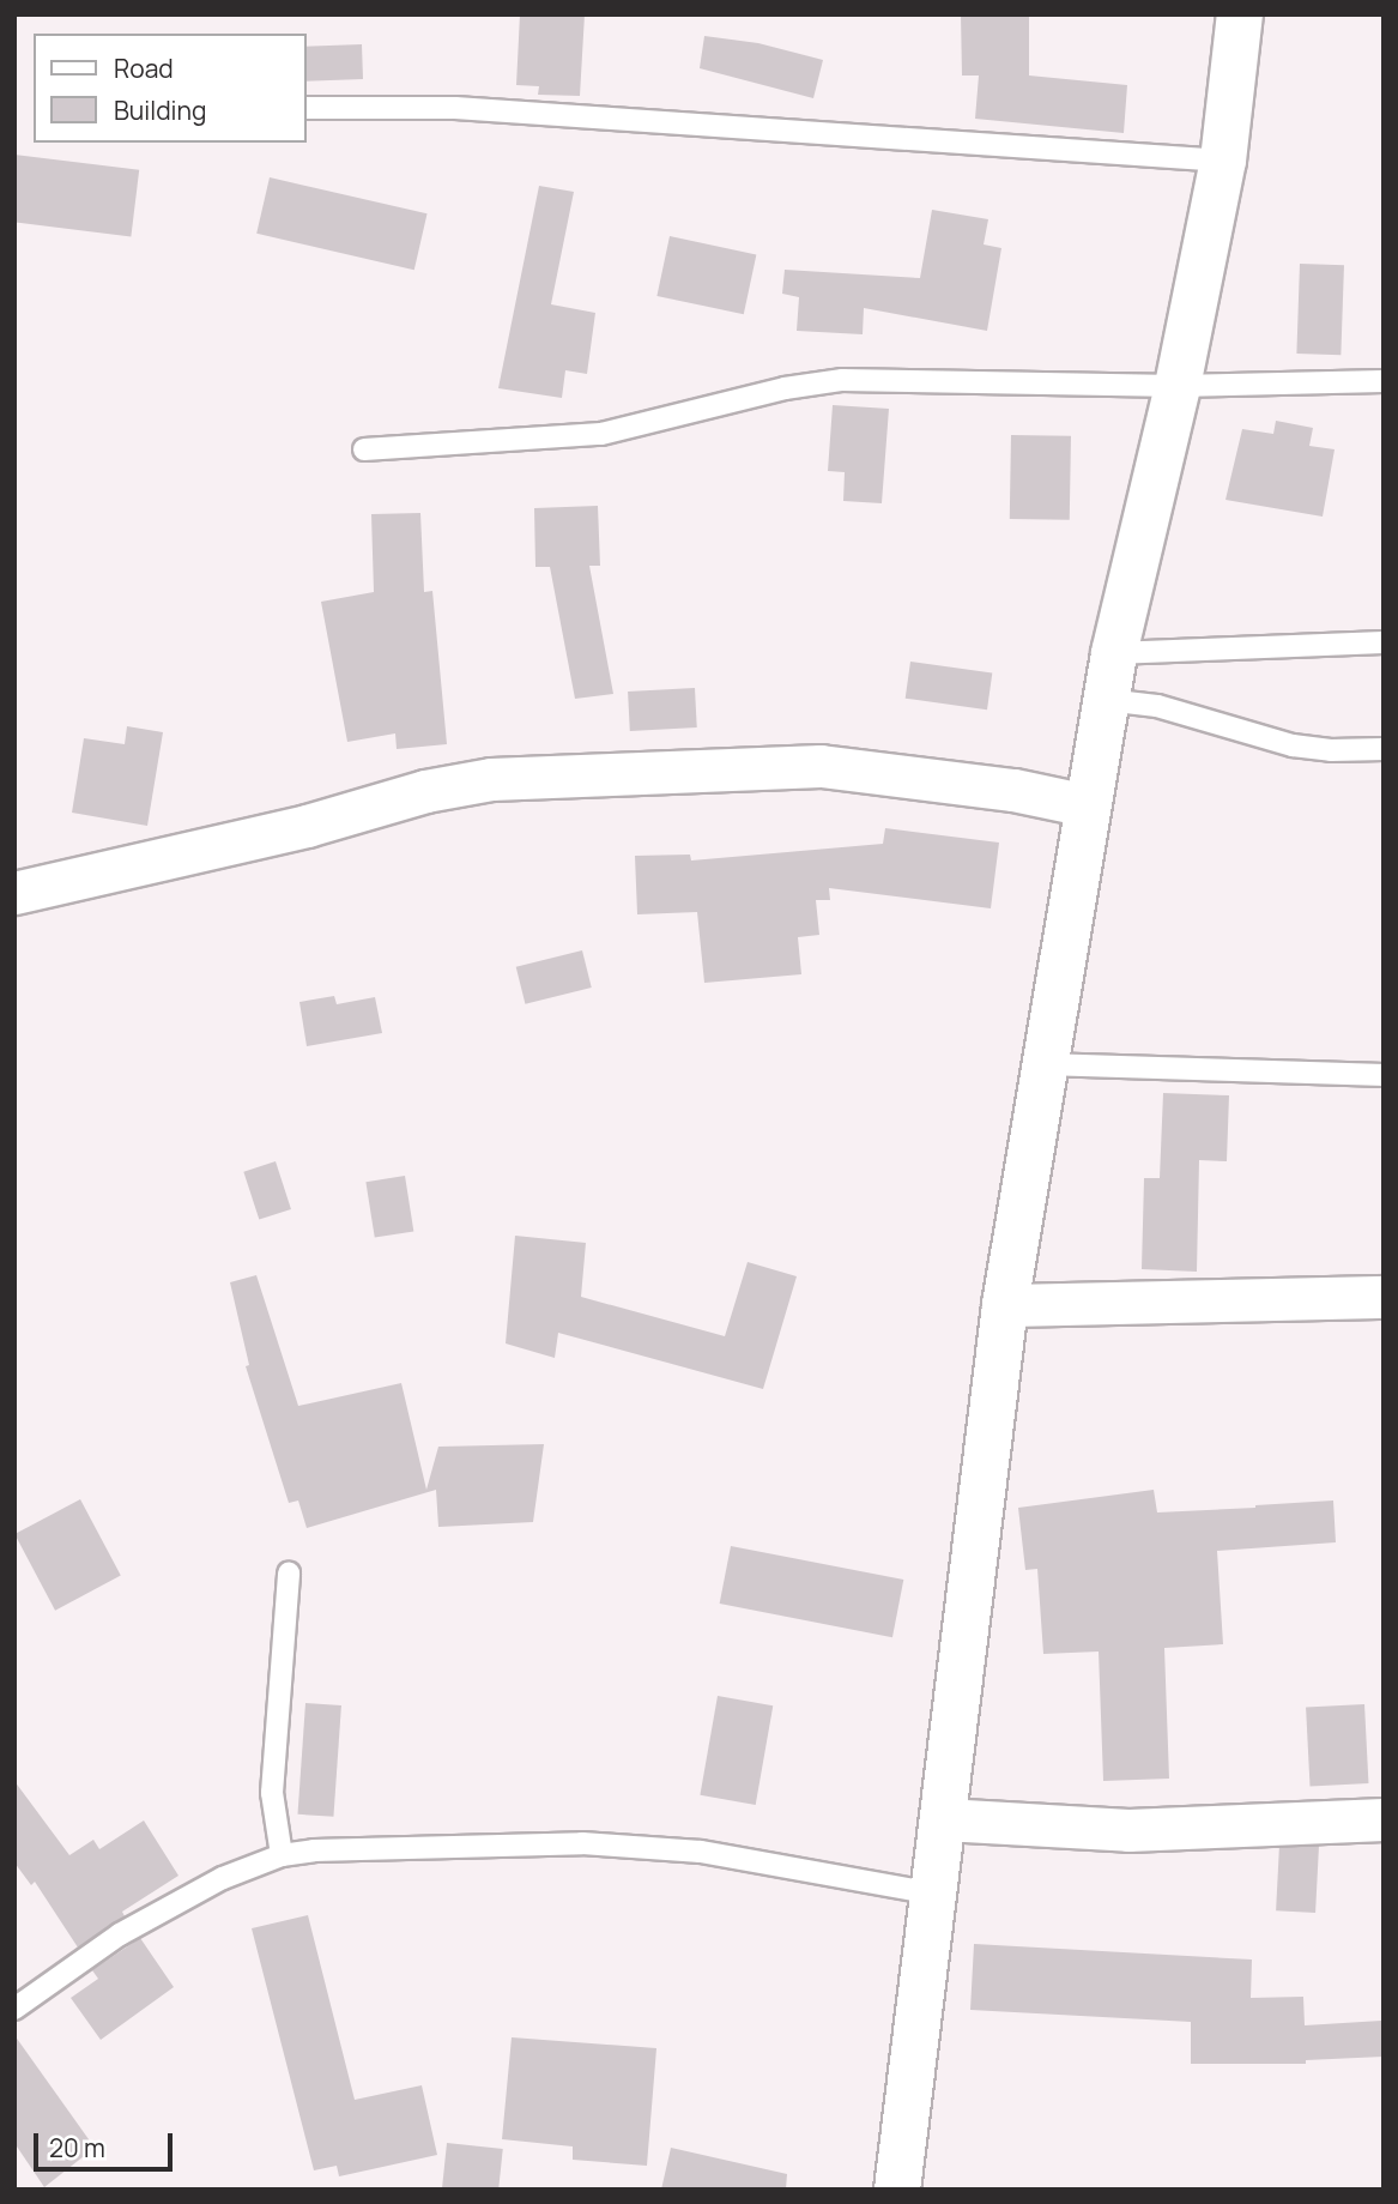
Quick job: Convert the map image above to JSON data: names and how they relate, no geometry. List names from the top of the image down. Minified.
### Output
{"legend":["Road","Building"],"scale_bar":"20 m"}
